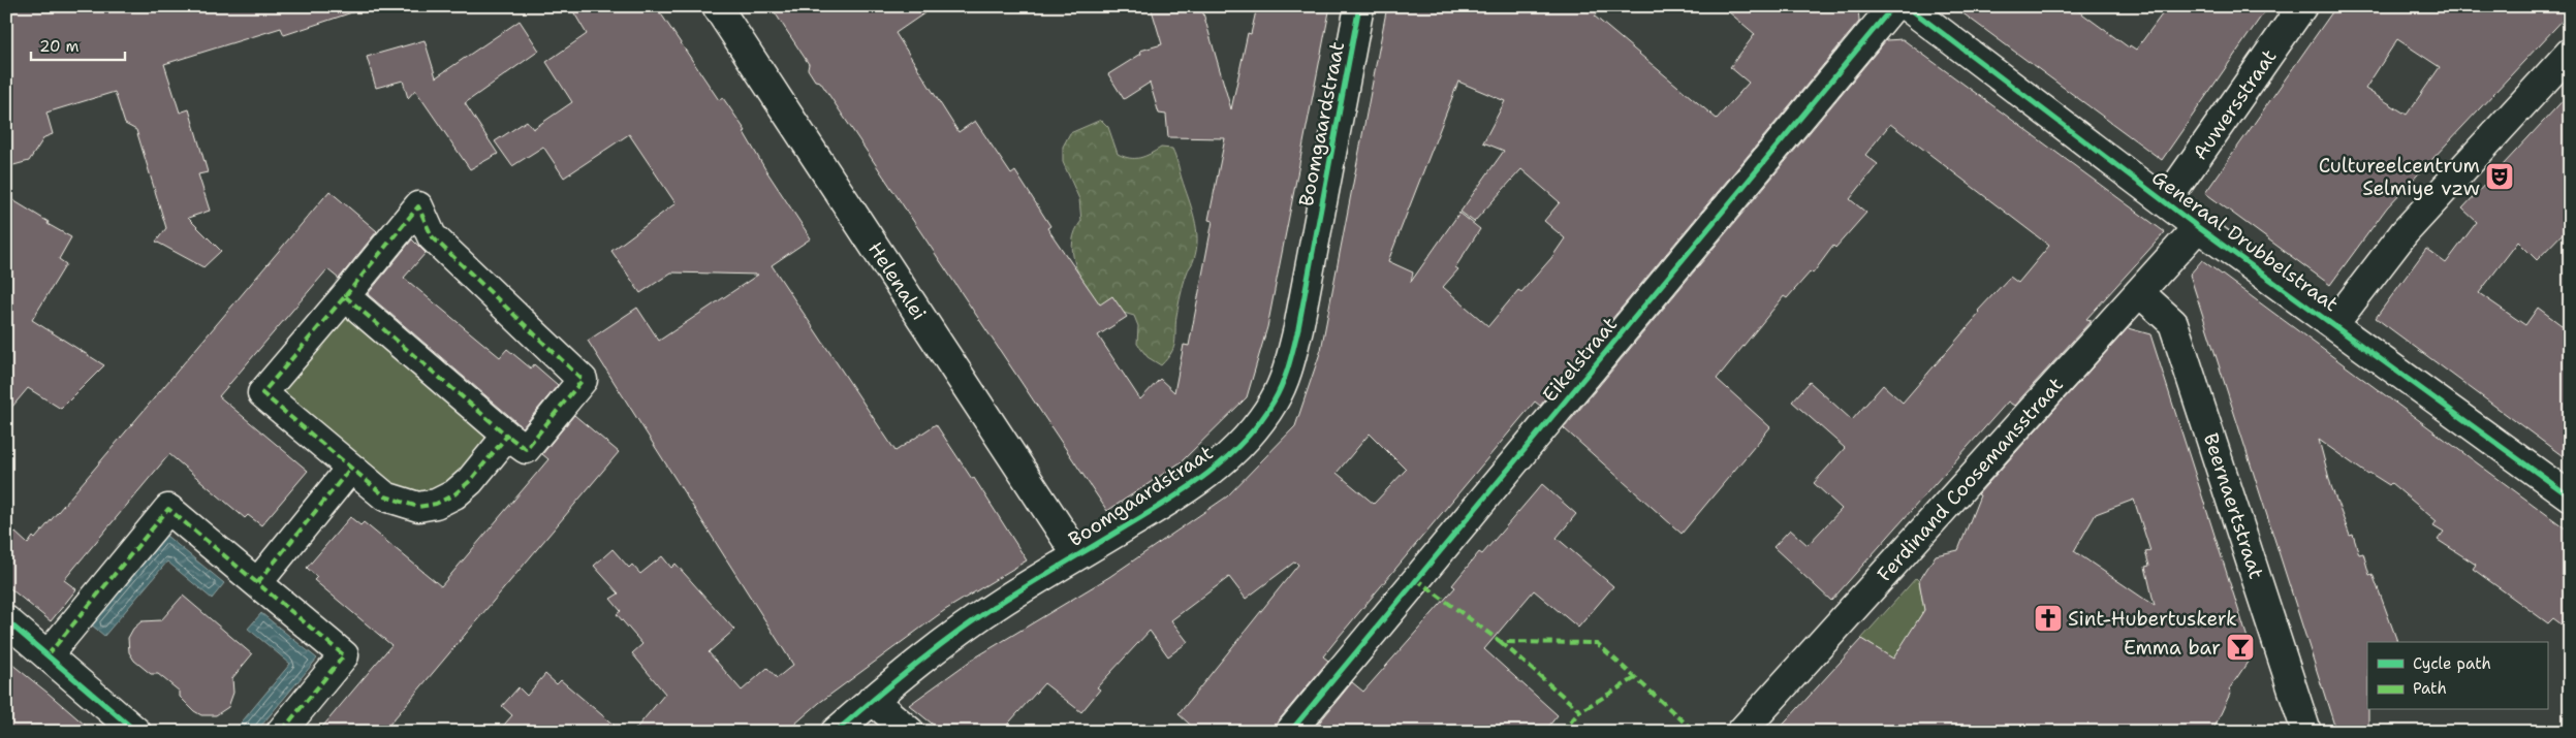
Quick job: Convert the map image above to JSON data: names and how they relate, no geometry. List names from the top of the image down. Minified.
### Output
{"streets":{"street":["Auwersstraat","Boomgaardstraat","Generaal Drubbelstraat","Helenalei","Eikelstraat","Ferdinand Coosemansstraat","Beernaertstraat"]},"crossings":[["Auwersstraat","Generaal Drubbelstraat"],["Boomgaardstraat","Helenalei"],["Generaal Drubbelstraat","Ferdinand Coosemansstraat"],["Ferdinand Coosemansstraat","Beernaertstraat"]],"places":{"theatre":["Cultureelcentrum Selmiye vzw"],"church":["Sint-Hubertuskerk"],"bar":["Emma bar"]},"legend":["Cycle path","Path"],"scale_bar":"20 m"}
